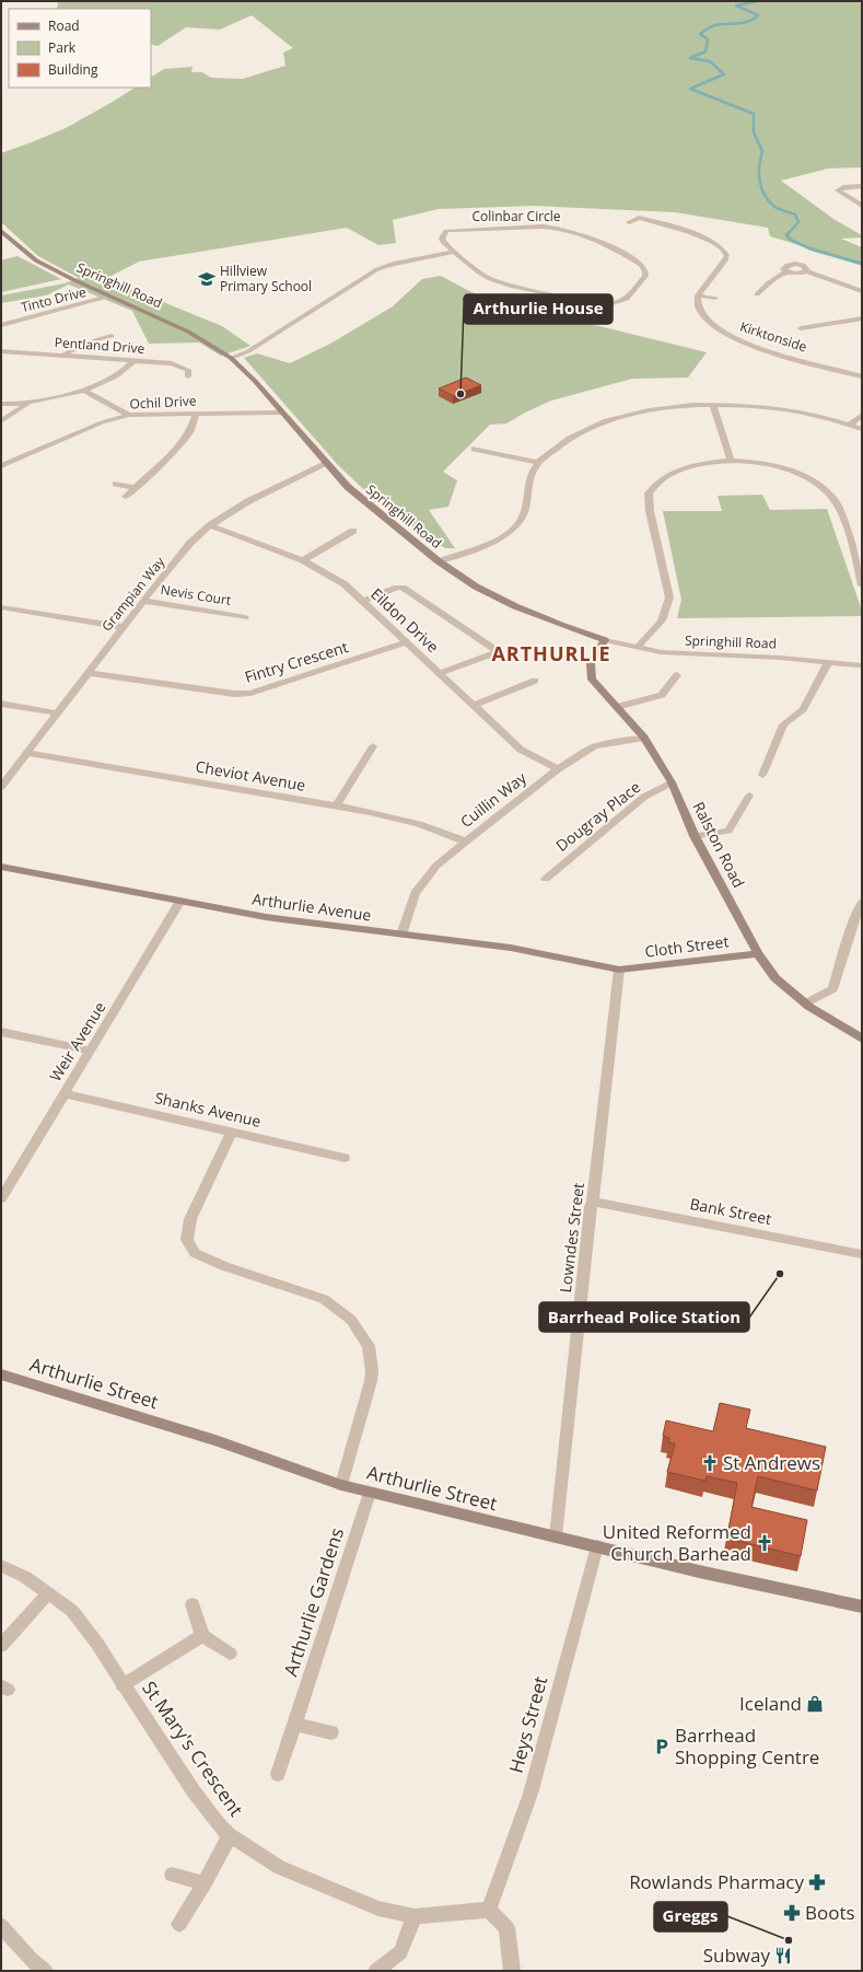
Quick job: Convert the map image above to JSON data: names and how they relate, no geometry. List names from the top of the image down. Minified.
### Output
{"streets":{"street":["Colinbar Circle","Springhill Road","Tinto Drive","Kirktonside","Pentland Drive","Ochil Drive","Grampian Way","Nevis Court","Eildon Drive","Fintry Crescent","Cheviot Avenue","Cuillin Way","Dougray Place","Ralston Road","Arthurlie Avenue","Cloth Street","Weir Avenue","Shanks Avenue","Bank Street","Lowndes Street","Arthurlie Street","Arthurlie Gardens","Heys Street","St Mary's Crescent"]},"crossings":[["Springhill Road","Tinto Drive"],["Springhill Road","Ochil Drive"],["Springhill Road","Grampian Way"],["Springhill Road","Ralston Road"],["Grampian Way","Nevis Court"],["Grampian Way","Eildon Drive"],["Grampian Way","Fintry Crescent"],["Grampian Way","Cheviot Avenue"],["Eildon Drive","Fintry Crescent"],["Eildon Drive","Cuillin Way"],["Cheviot Avenue","Cuillin Way"],["Cuillin Way","Ralston Road"],["Cuillin Way","Arthurlie Avenue"],["Dougray Place","Ralston Road"],["Ralston Road","Cloth Street"],["Arthurlie Avenue","Cloth Street"],["Arthurlie Avenue","Weir Avenue"],["Arthurlie Avenue","Lowndes Street"],["Cloth Street","Lowndes Street"],["Weir Avenue","Shanks Avenue"],["Bank Street","Lowndes Street"],["Lowndes Street","Arthurlie Street"],["Arthurlie Street","Arthurlie Gardens"],["Arthurlie Street","Heys Street"],["Heys Street","St Mary's Crescent"]],"districts":["ARTHURLIE"],"places":{"school or university":["Hillview Primary School"],"other":["Arthurlie House","Barrhead Police Station","Greggs"],"church":["St Andrews","United Reformed Church Barhead"],"shop":["Iceland"],"parking":["Barrhead Shopping Centre"],"pharmacy":["Rowlands Pharmacy","Boots"],"restaurant":["Subway"]},"legend":["Road","Park","Building"]}
